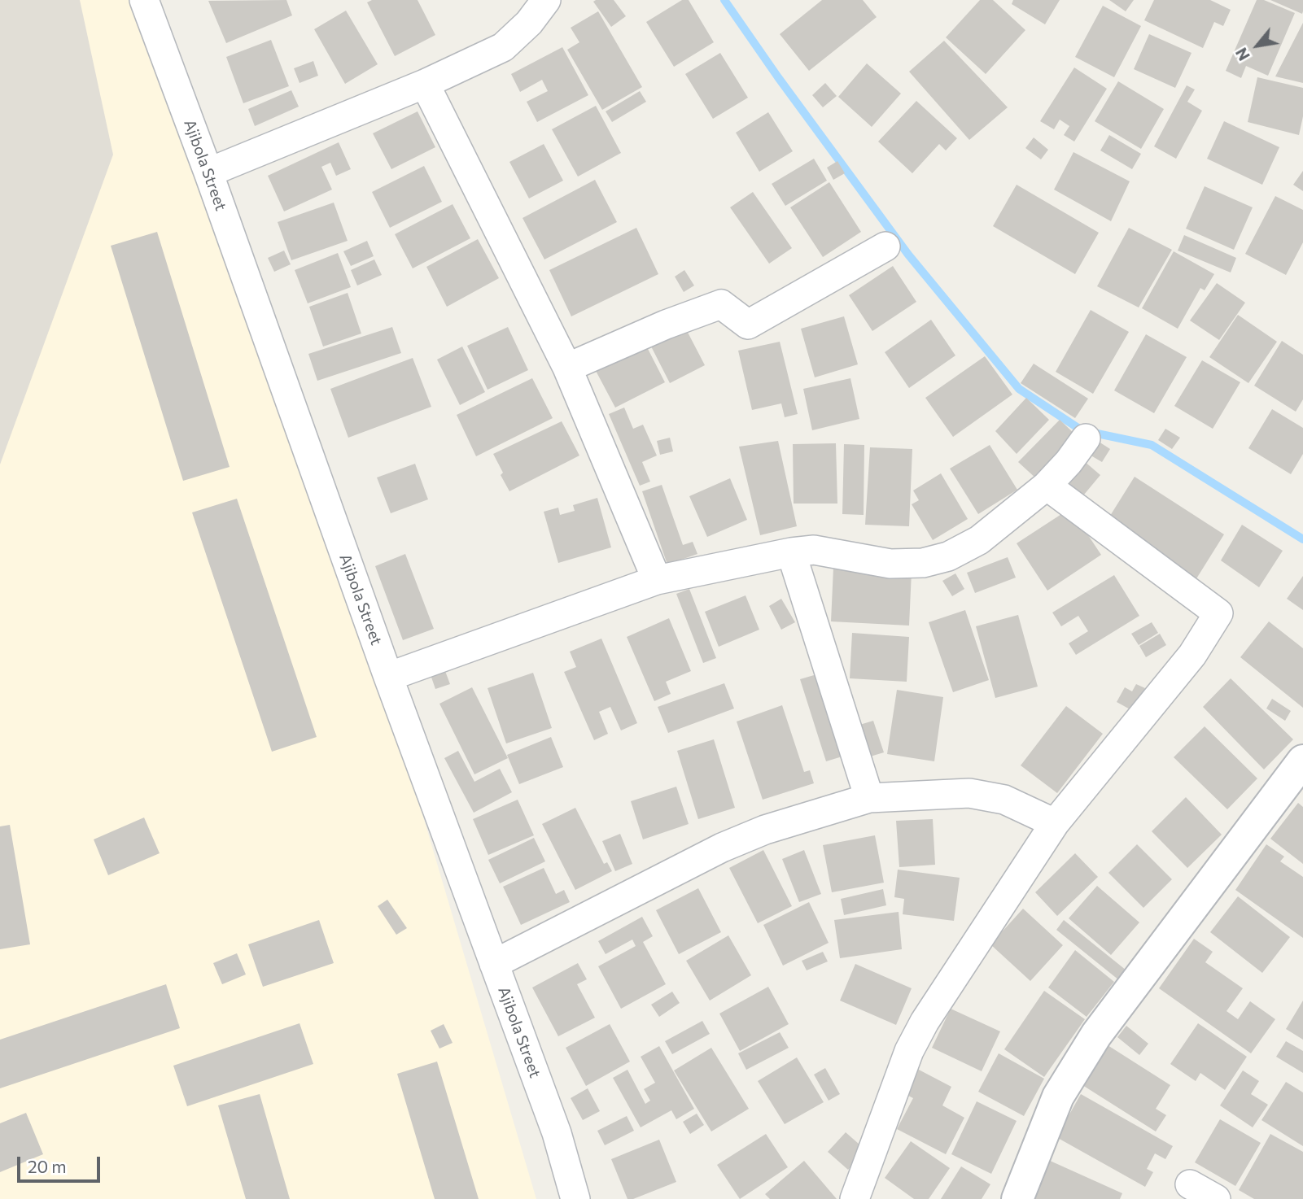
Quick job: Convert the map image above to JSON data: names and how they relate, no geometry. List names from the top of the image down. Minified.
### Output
{"streets":{"street":["Ajibola Street"]},"scale_bar":"20 m","north":"bottom left"}
